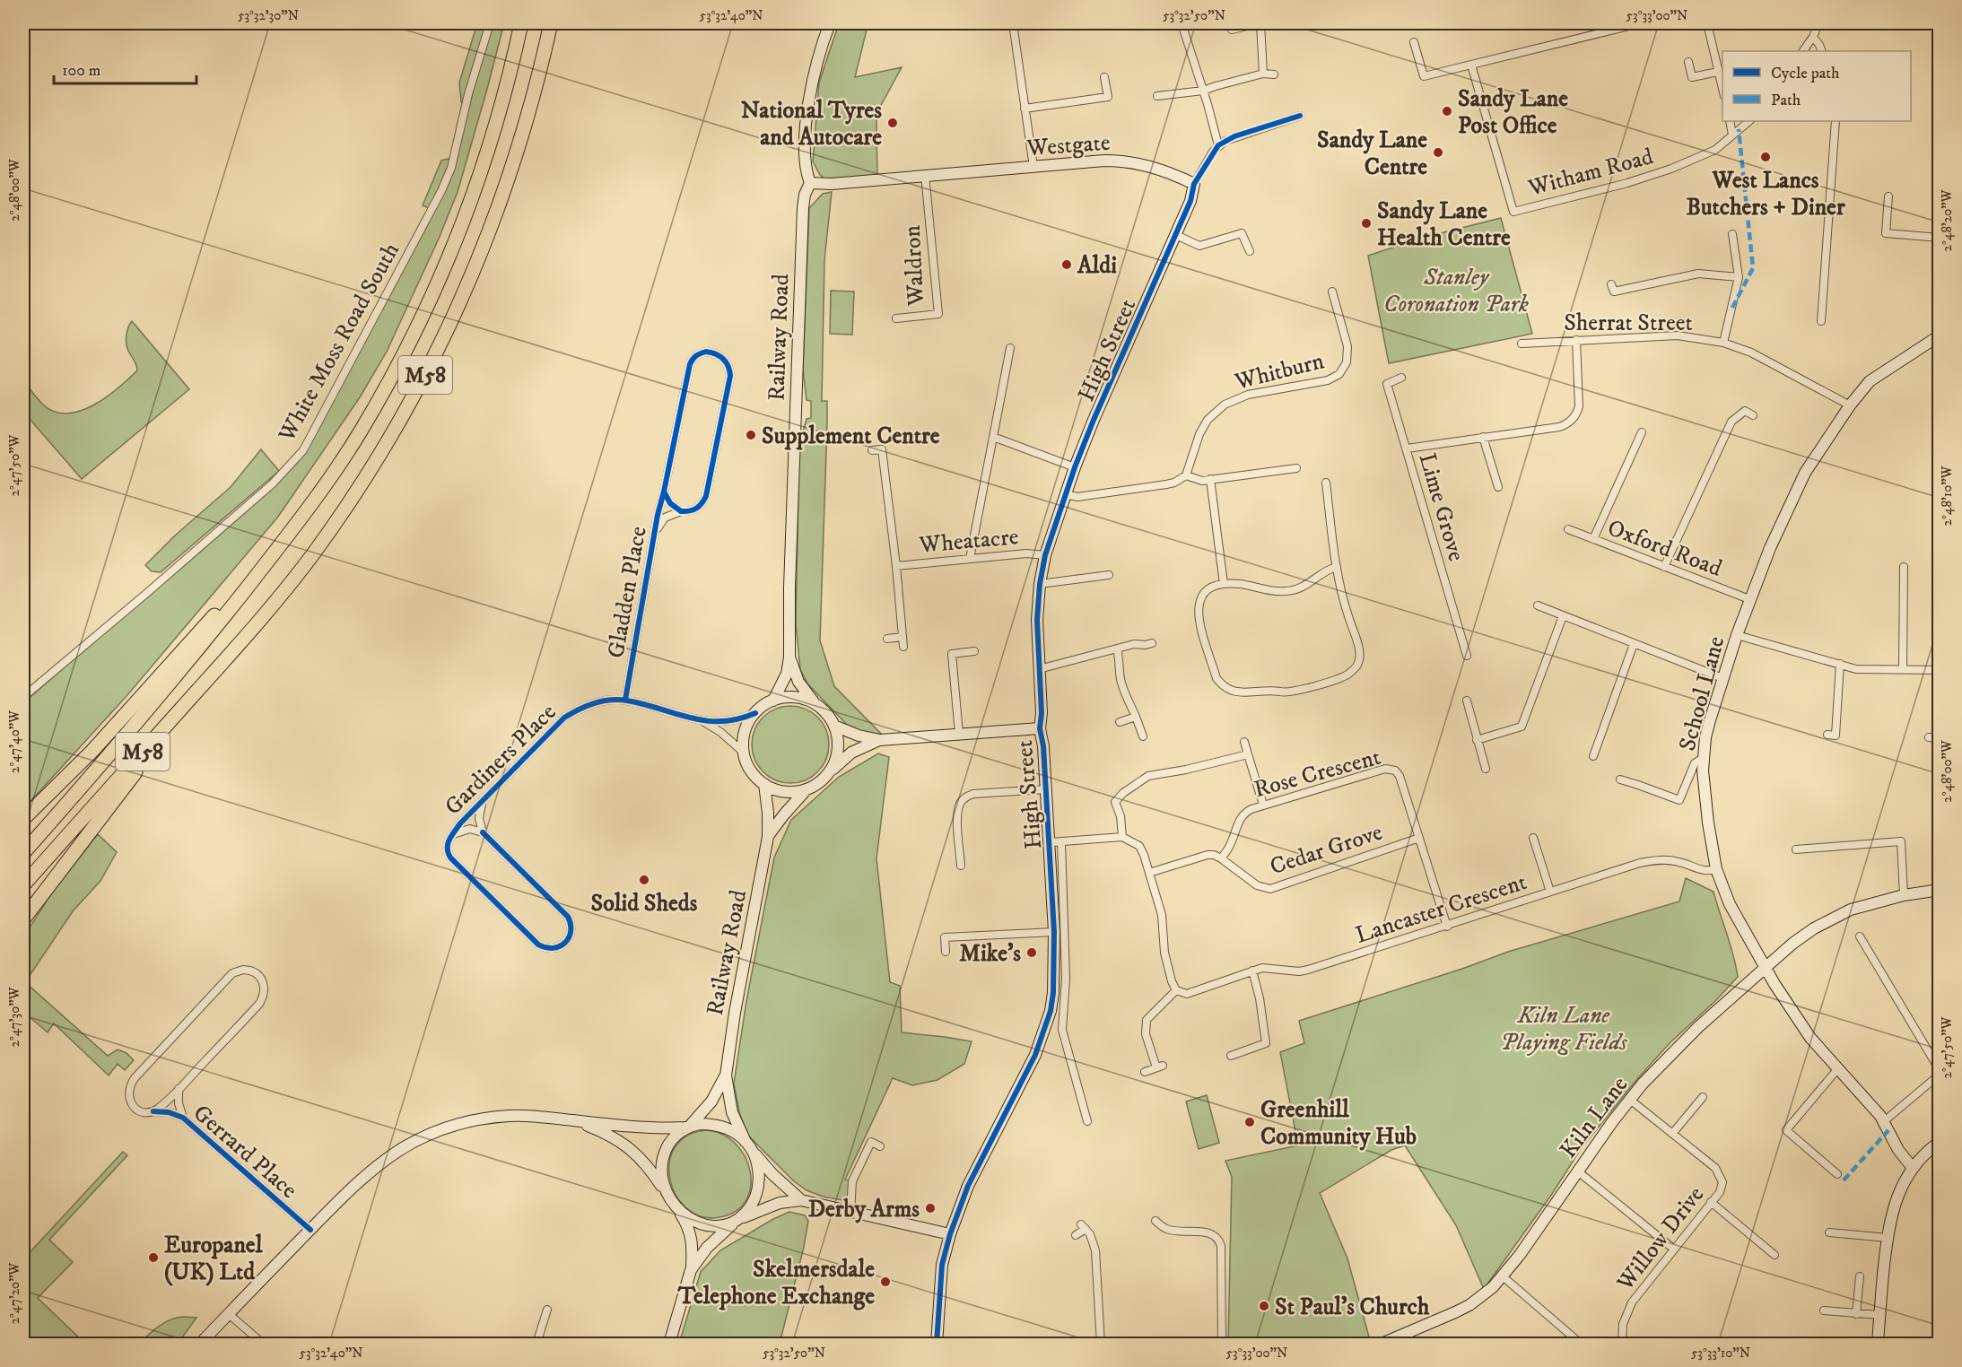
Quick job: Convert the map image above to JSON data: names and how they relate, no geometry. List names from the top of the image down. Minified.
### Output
{"streets":{"highway":["M58"],"street":["Westgate","Witham Road","Waldron","Sherrat Street","Railway Road","White Moss Road South","High Street","Whitburn","Lime Grove","Wheatacre","Oxford Road","Gladden Place","School Lane","Gardiners Place","Rose Crescent","Cedar Grove","Lancaster Crescent","Kiln Lane","Gerrard Place","Willow Drive"]},"crossings":[["Westgate","Waldron"],["Westgate","Railway Road"],["Westgate","High Street"],["Sherrat Street","School Lane"],["Railway Road","Gardiners Place"],["High Street","Wheatacre"],["Oxford Road","School Lane"],["Gladden Place","Gardiners Place"],["School Lane","Lancaster Crescent"],["School Lane","Kiln Lane"],["Rose Crescent","Cedar Grove"],["Rose Crescent","Lancaster Crescent"],["Kiln Lane","Willow Drive"]],"parks":["Stanley Coronation Park","Kiln Lane Playing Fields"],"places":["Sandy Lane Post Office","National Tyres and Autocare","Sandy Lane Centre","West Lancs Butchers + Diner","Sandy Lane Health Centre","Aldi","Supplement Centre","Solid Sheds","Mike's","Greenhill Community Hub","Derby Arms","Europanel (UK) Ltd","Skelmersdale Telephone Exchange","St Paul's Church"],"legend":["Cycle path","Path"],"scale_bar":"100 m","coordinates":["53°32'30\"N","53°32'40\"N","53°32'50\"N","53°33'00\"N","2°48'00\"W","2°48'20\"W","2°47'50\"W","2°48'10\"W","2°47'40\"W","2°47'30\"W","2°47'20\"W","53°33'10\"N"]}
